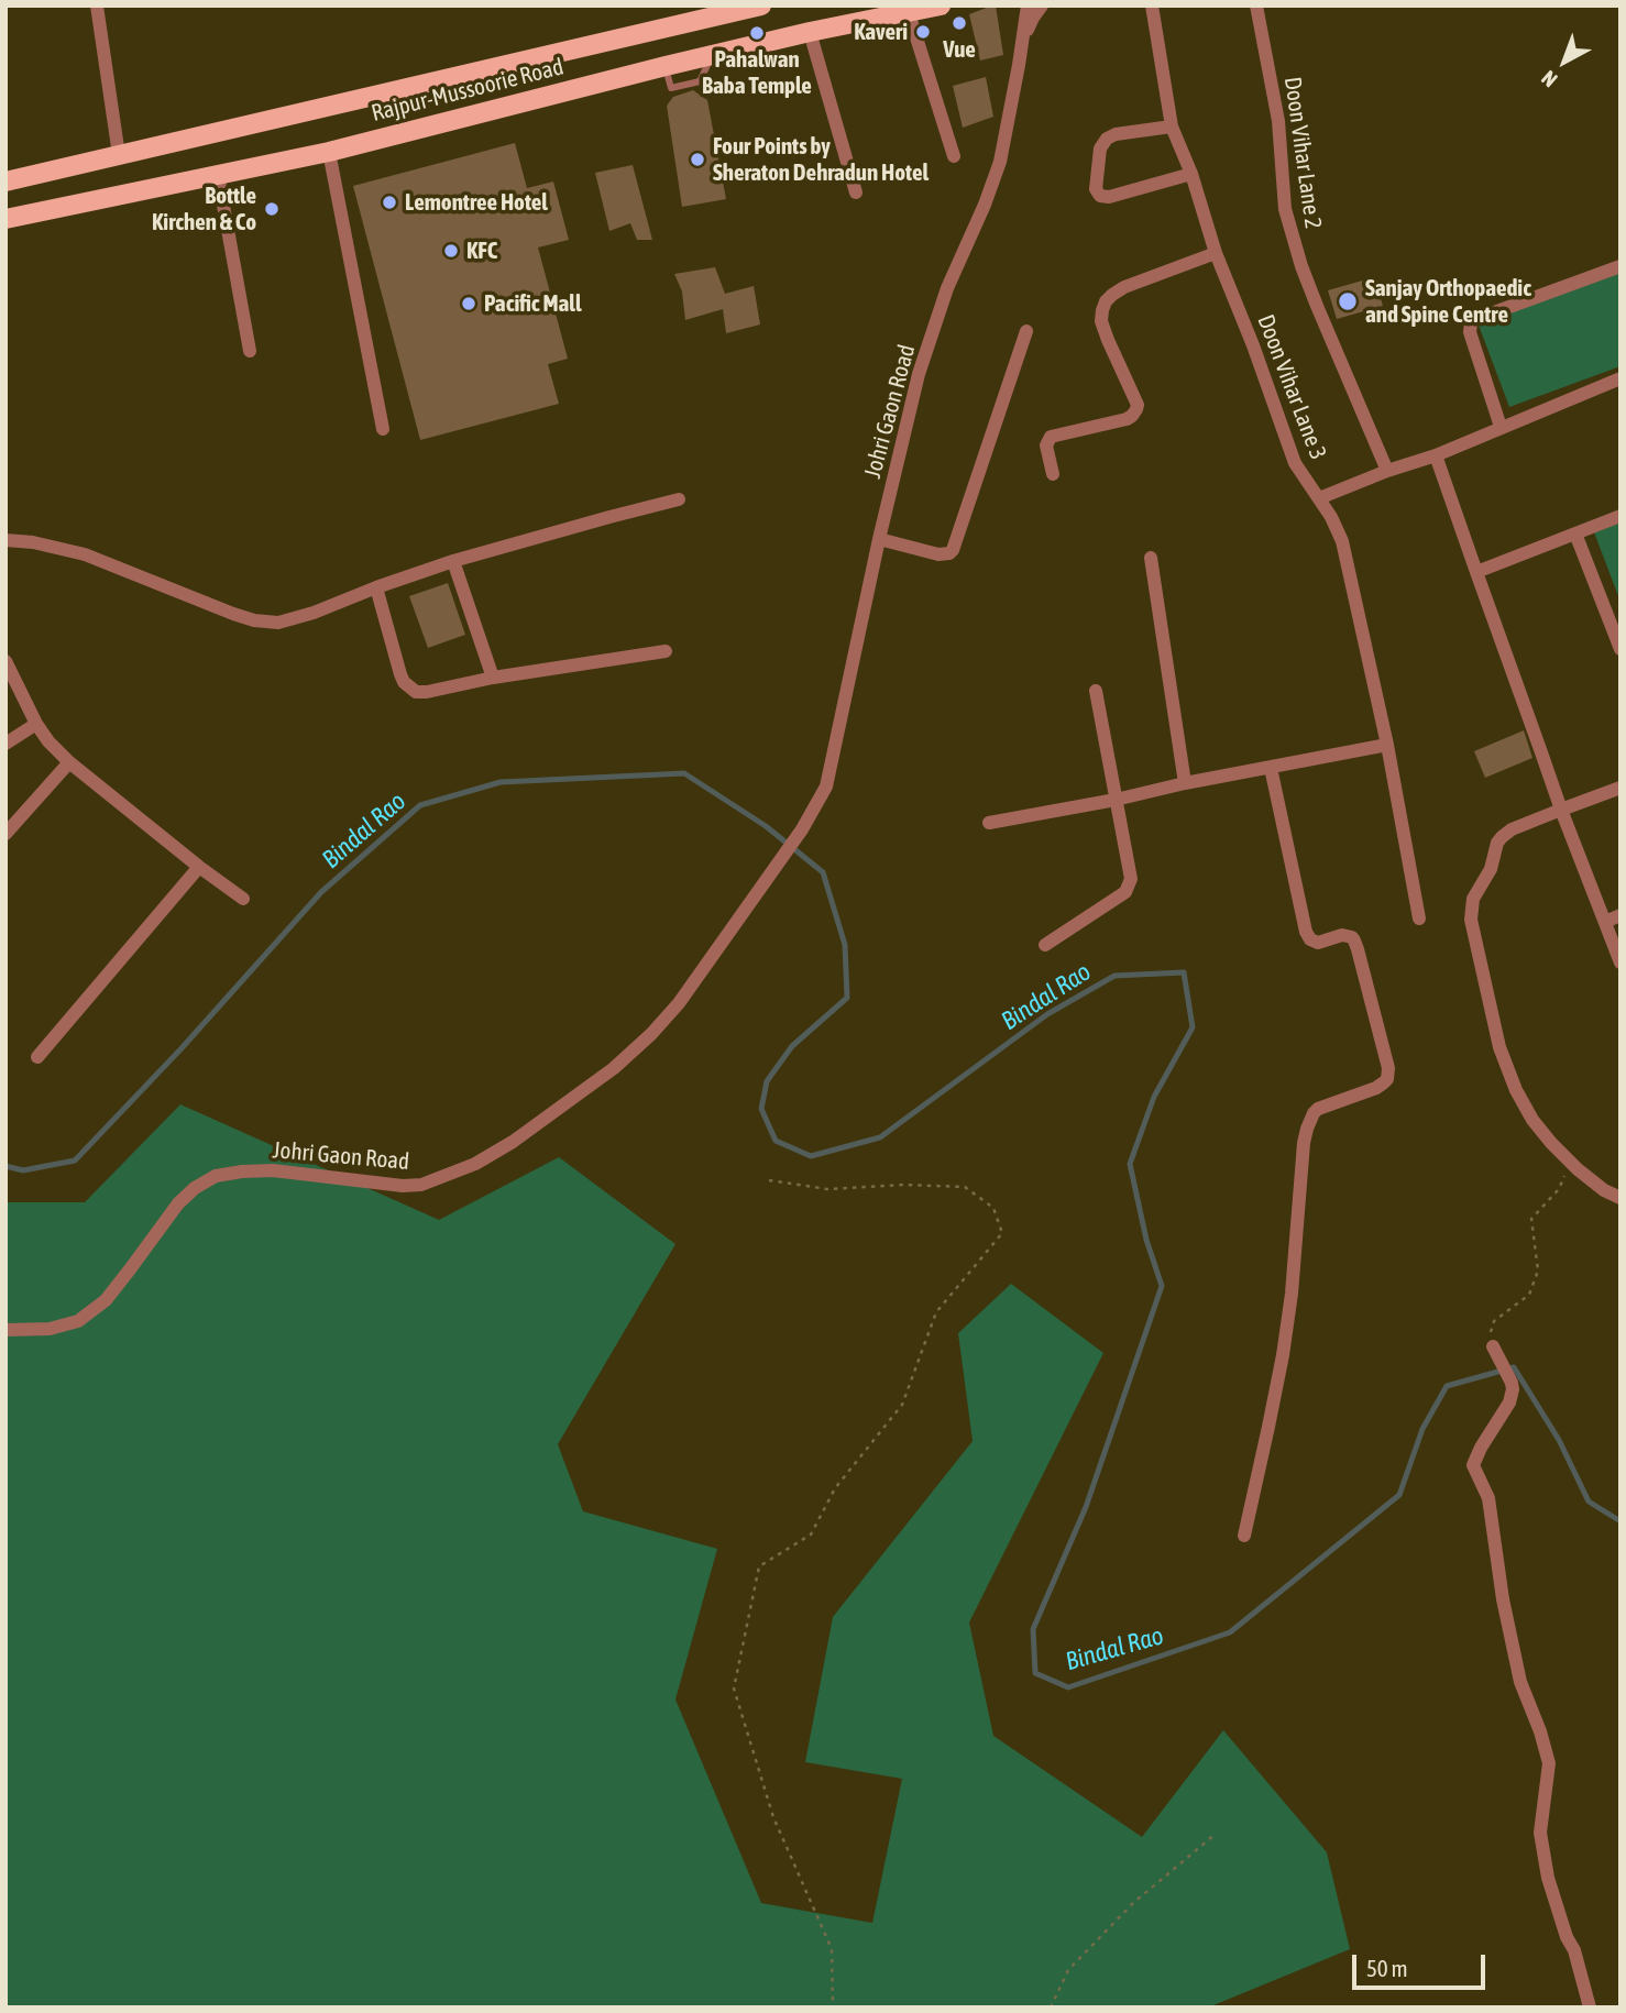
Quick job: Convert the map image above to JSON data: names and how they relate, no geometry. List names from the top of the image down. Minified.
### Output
{"streets":{"main road":["Rajpur-Mussoorie Road"],"street":["Doon Vihar Lane 2","Doon Vihar Lane 3","Johri Gaon Road"]},"water":["Bindal Rao"],"places":["Vue","Kaveri","Pahalwan Baba Temple","Four Points by Sheraton Dehradun Hotel","Lemontree Hotel","Bottle Kirchen & Co","KFC","Sanjay Orthopaedic and Spine Centre","Pacific Mall"],"scale_bar":"50 m","north":"bottom left"}
